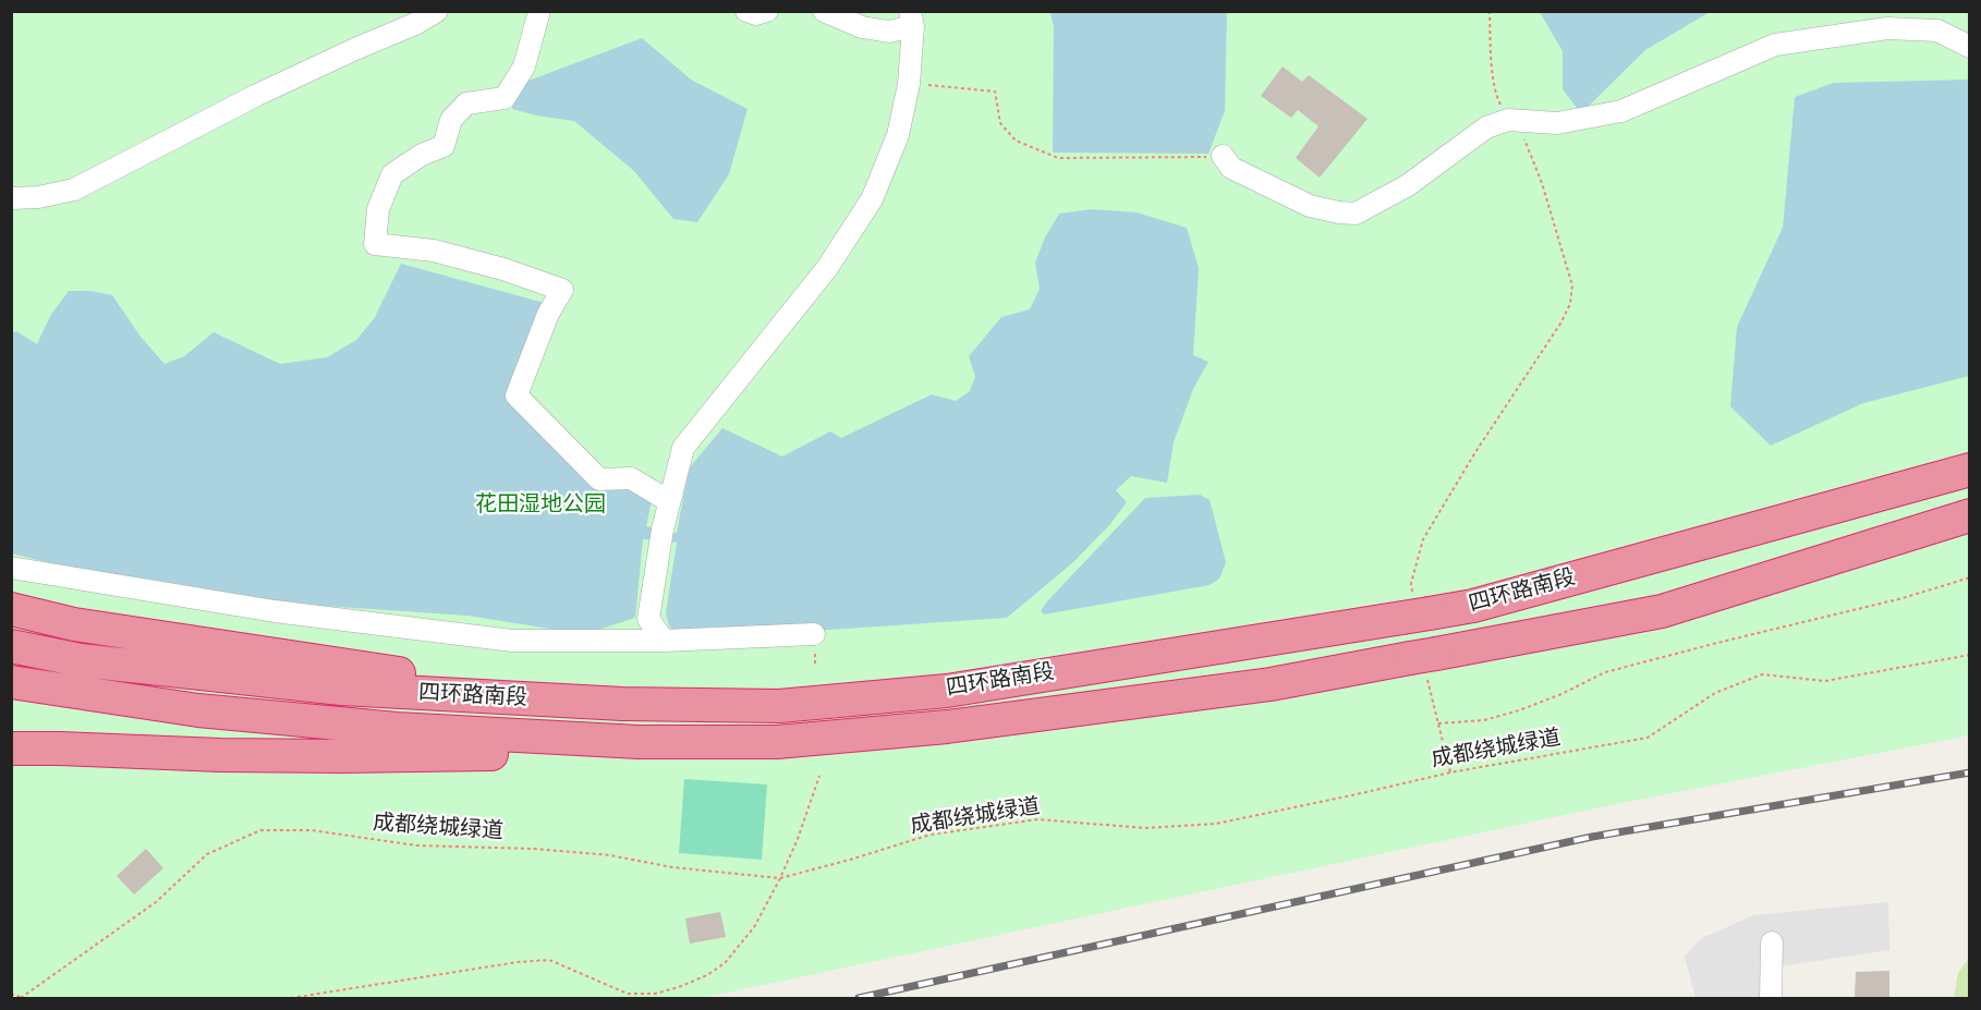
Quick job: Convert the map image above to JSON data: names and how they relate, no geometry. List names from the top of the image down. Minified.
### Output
{"streets":{"highway":["四环路南段"],"path":["成都绕城绿道"]},"parks":["花田湿地公园"]}
